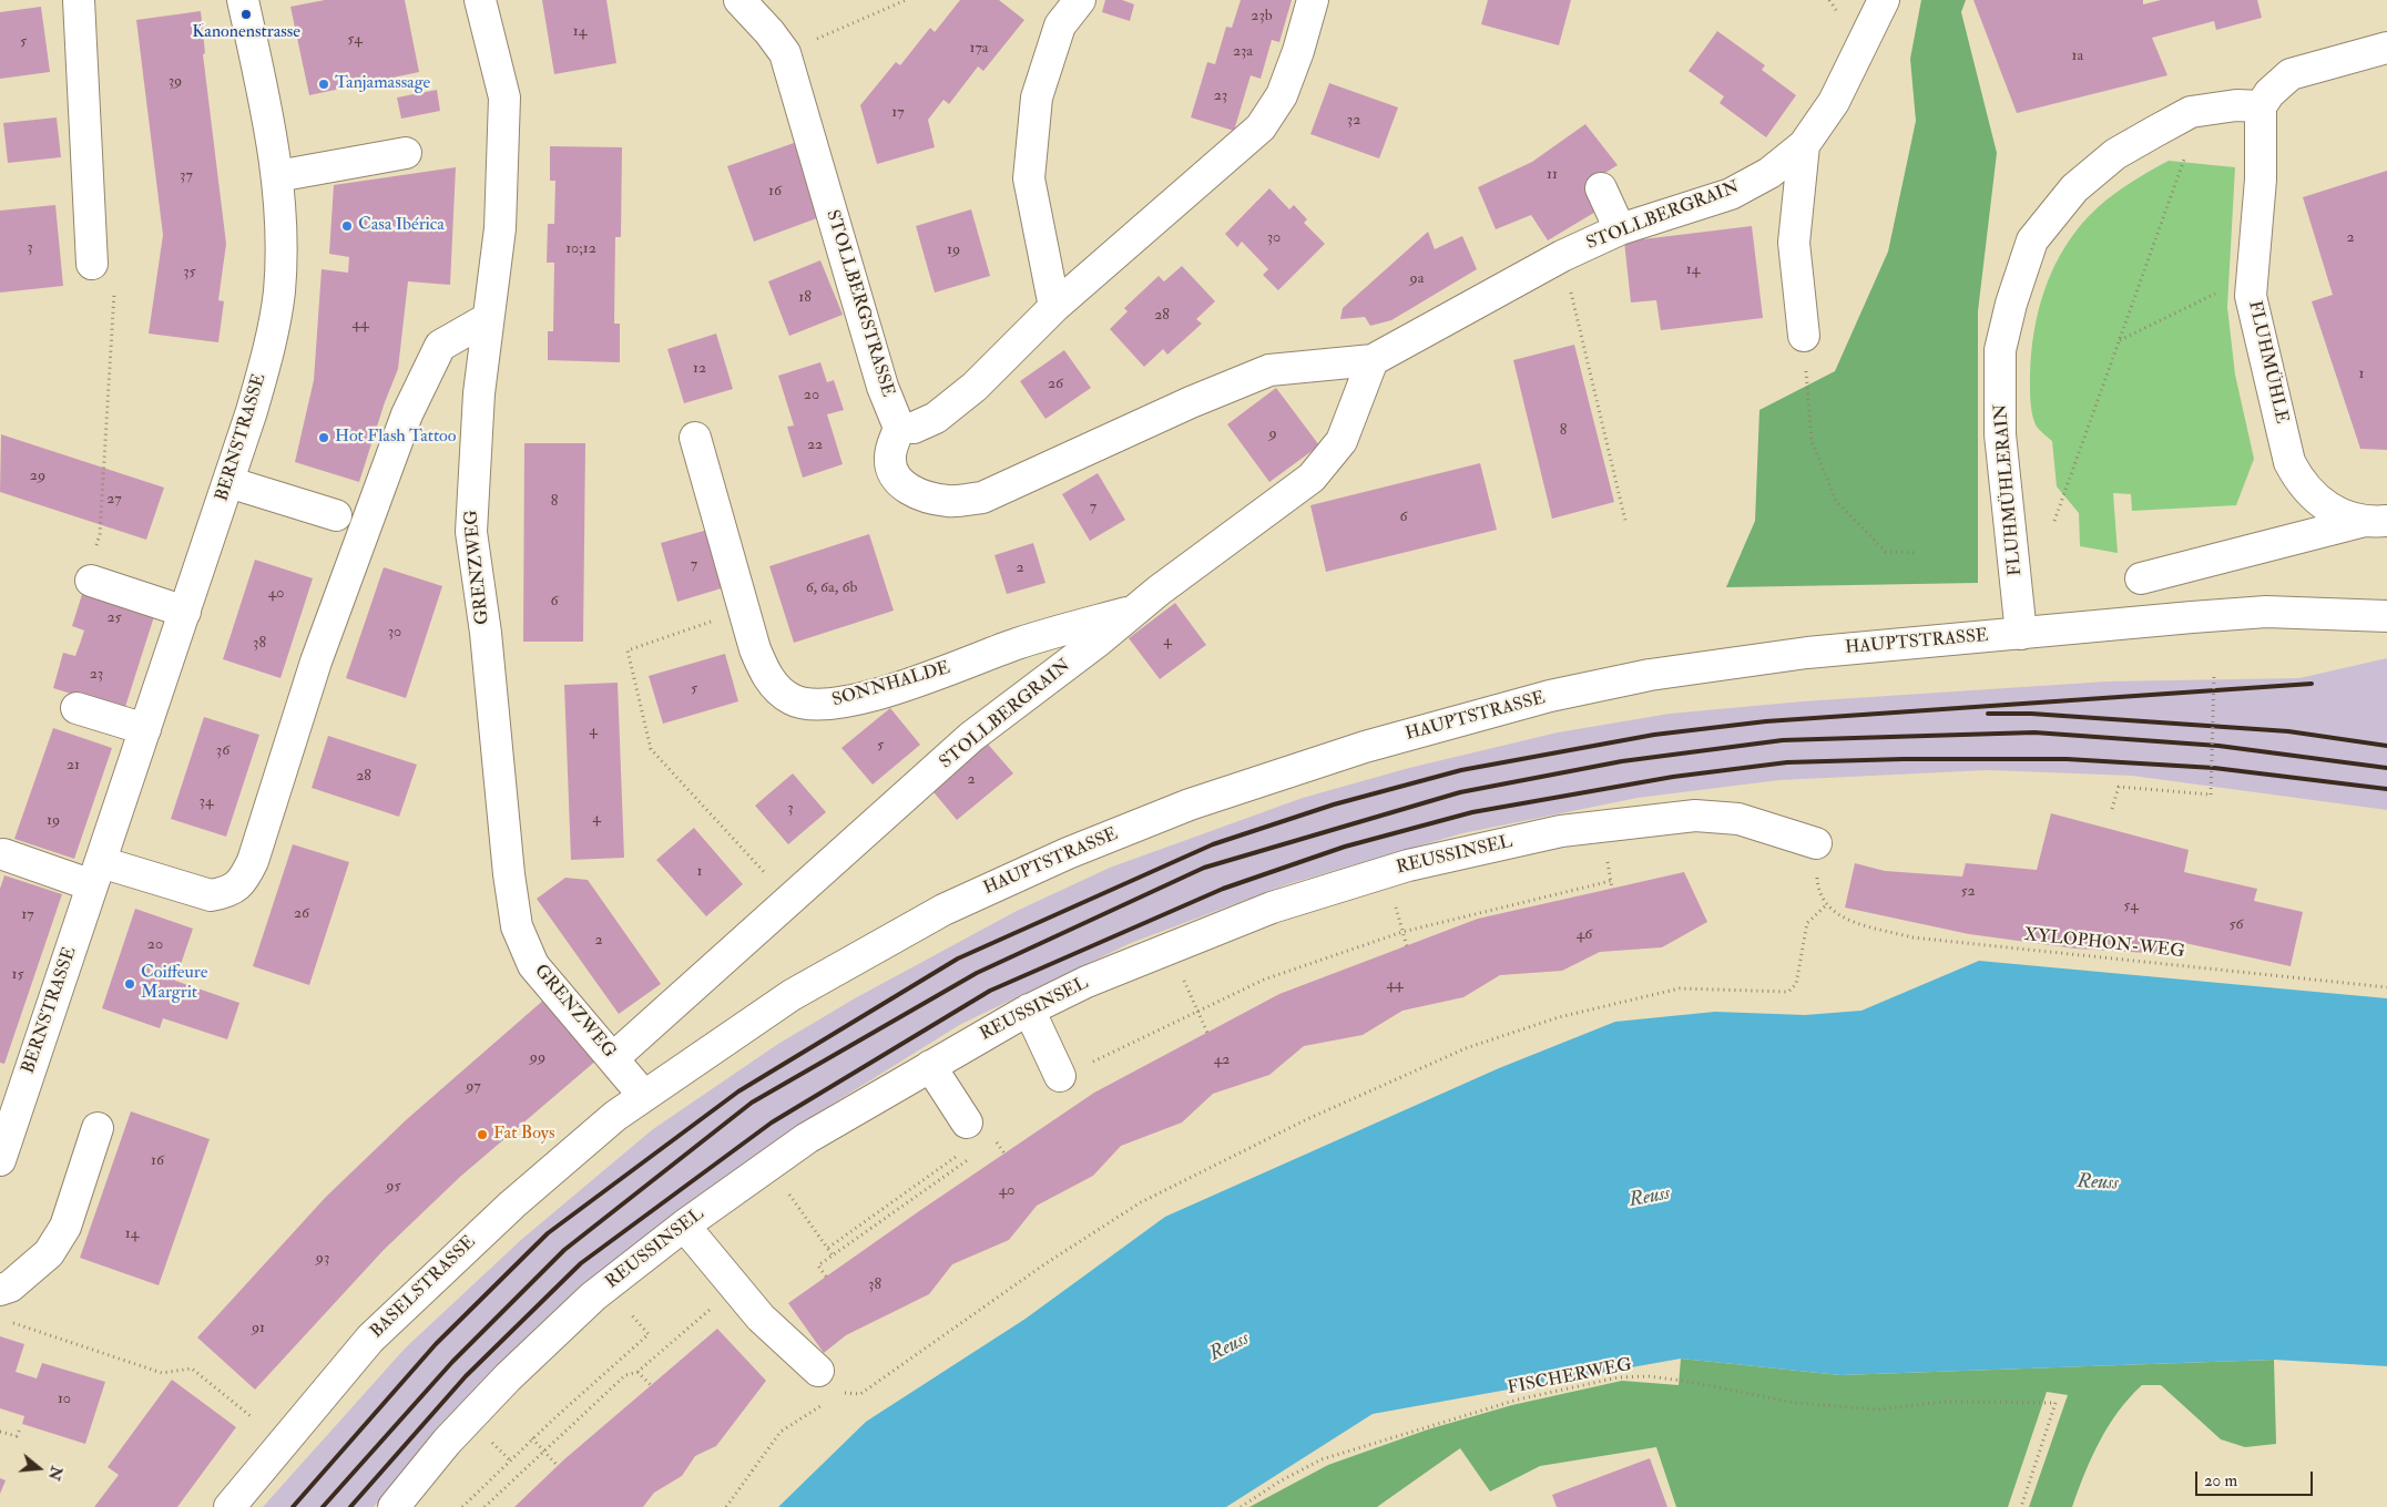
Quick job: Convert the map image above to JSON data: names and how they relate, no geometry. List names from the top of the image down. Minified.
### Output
{"streets":{"street":["STOLLBERGRAIN","STOLLBERGSTRASSE","FLUHMÜHLE","BERNSTRASSE","FLUHMÜHLERAIN","GRENZWEG","HAUPTSTRASSE","SONNHALDE","REUSSINSEL","BASELSTRASSE"],"path":["XYLOPHON-WEG","FISCHERWEG"]},"crossings":[["STOLLBERGRAIN","STOLLBERGSTRASSE"],["STOLLBERGRAIN","GRENZWEG"],["STOLLBERGRAIN","SONNHALDE"],["FLUHMÜHLE","FLUHMÜHLERAIN"],["FLUHMÜHLERAIN","HAUPTSTRASSE"],["GRENZWEG","HAUPTSTRASSE"],["GRENZWEG","BASELSTRASSE"],["HAUPTSTRASSE","BASELSTRASSE"]],"water":["Reuss"],"places":["Kanonenstrasse","Tanjamassage","Casa Ibérica","Hot Flash Tattoo","Coiffeure Margrit","Fat Boys"],"house_numbers":["23b","14","54","5","17a","23a","1a","39","23","17","32","11","37","16","30","2","3","10;12","19","14","35","9a","18","28","44","12","1","26","20","8","9","22","29","27","8","7","6","7","2","6, 6a, 6b","40","6","25","30","4","38","23","5","4","5","36","21","28","2","34","3","4","19","1","52","54","26","17","56","46","2","20","15","44","99","42","97","16","95","40","14","93","38","91","10"],"scale_bar":"20 m","north":"right"}
